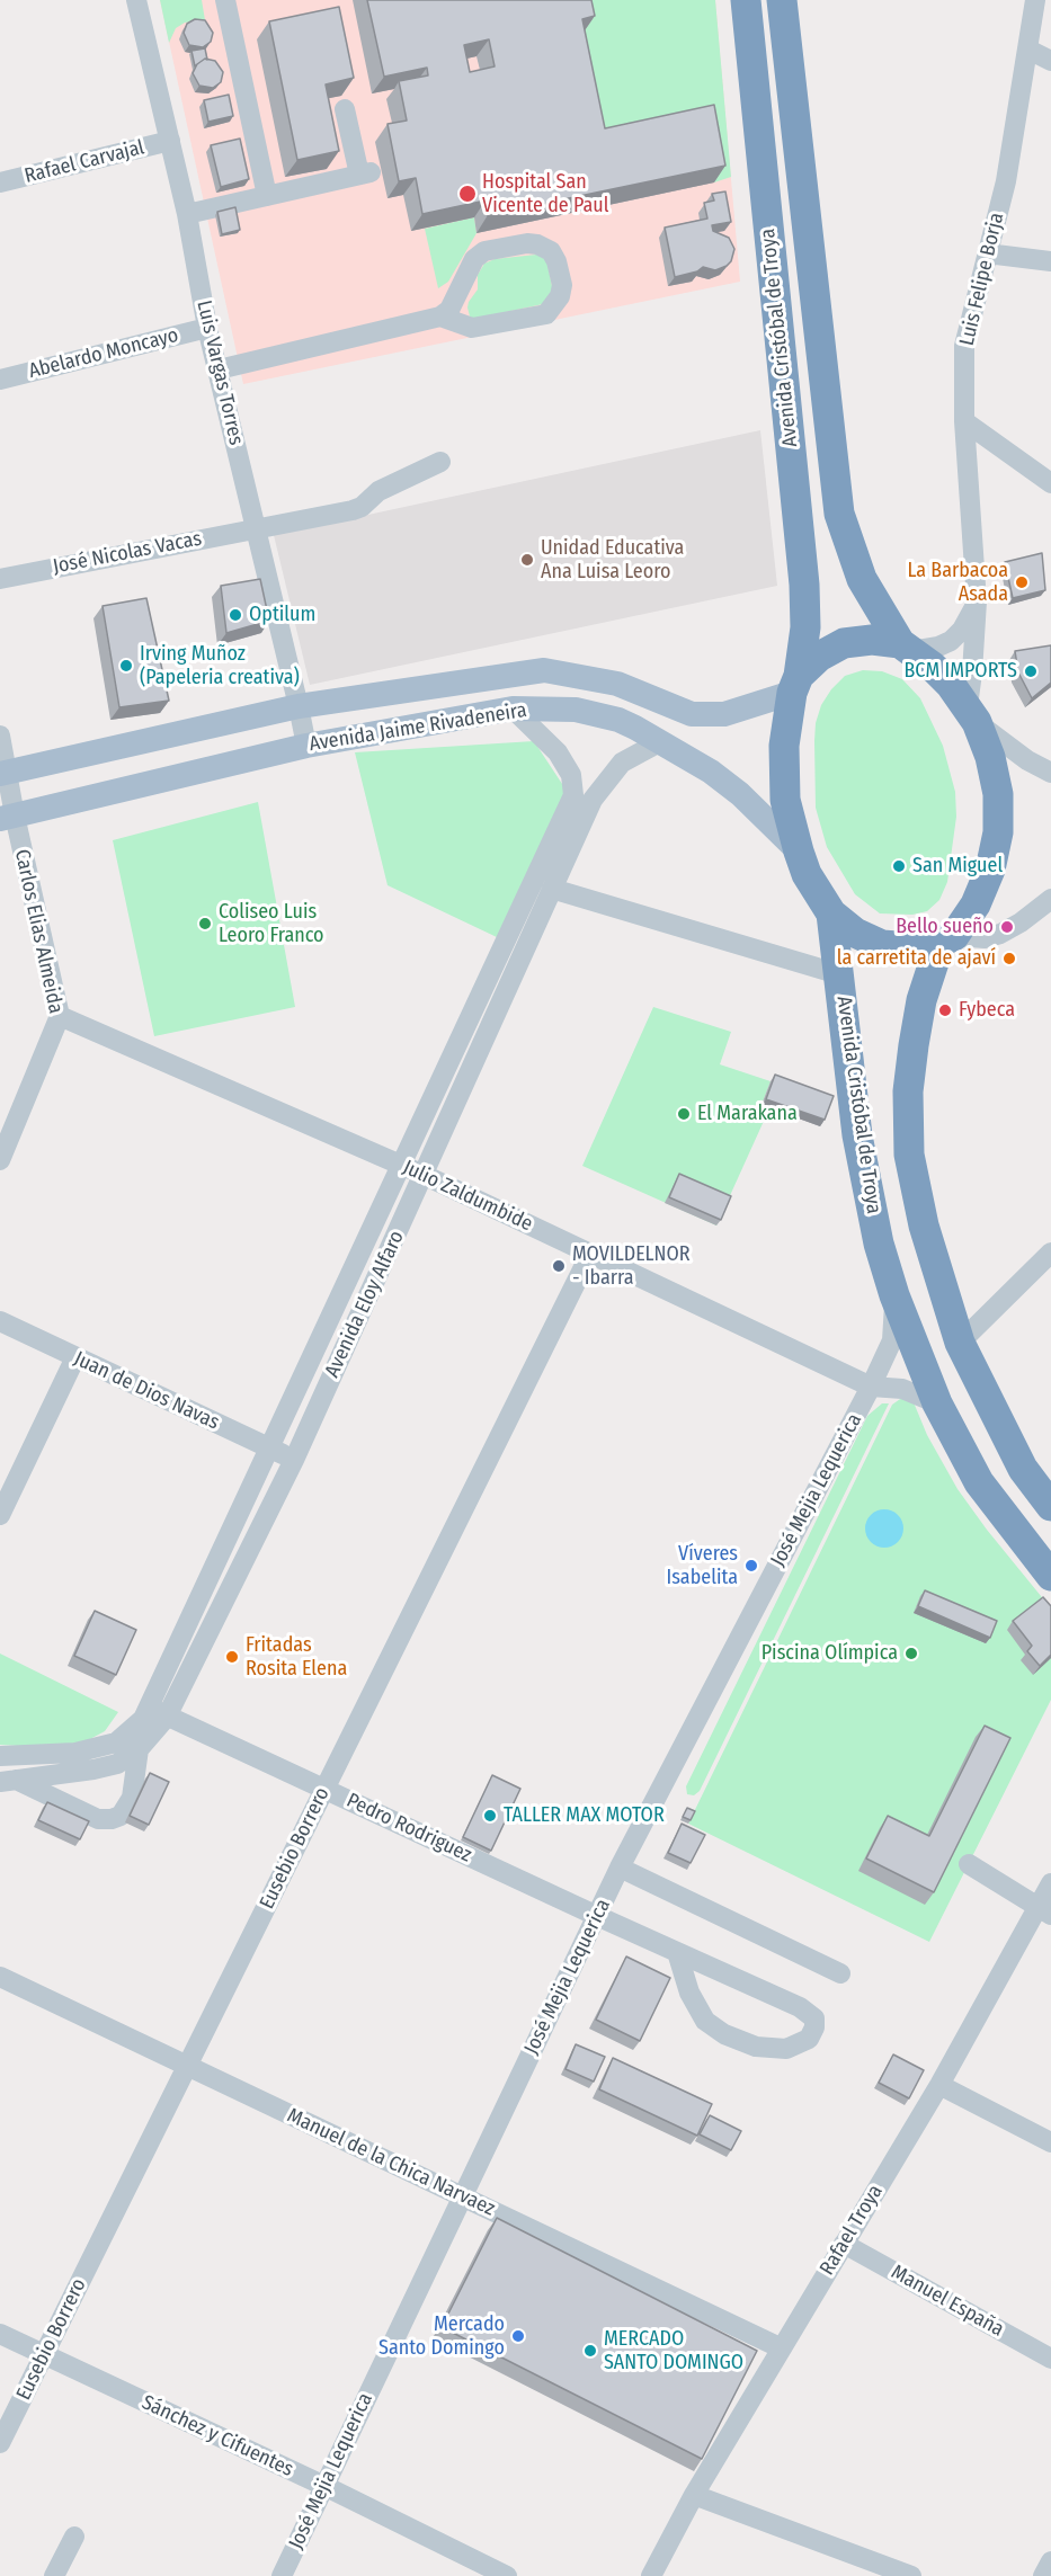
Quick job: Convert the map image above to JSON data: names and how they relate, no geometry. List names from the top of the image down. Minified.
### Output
{"streets":{"highway":["Avenida Cristóbal de Troya"],"main road":["Avenida Jaime Rivadeneira"],"street":["Rafael Carvajal","Luis Felipe Borja","Abelardo Moncayo","Luis Vargas Torres","José Nicolas Vacas","Carlos Elias Almeida","Julio Zaldumbide","Avenida Eloy Alfaro","Juan de Dios Navas","José Mejia Lequerica","Pedro Rodriguez","Eusebio Borrero","Manuel de la Chica Narvaez","Rafael Troya","Manuel España","Sánchez y Cifuentes"]},"crossings":[["Rafael Carvajal","Luis Vargas Torres"],["Avenida Cristóbal de Troya","Avenida Jaime Rivadeneira"],["Avenida Cristóbal de Troya","José Mejia Lequerica"],["Abelardo Moncayo","Luis Vargas Torres"],["Luis Vargas Torres","José Nicolas Vacas"],["Luis Vargas Torres","Avenida Jaime Rivadeneira"],["Avenida Jaime Rivadeneira","Carlos Elias Almeida"],["Avenida Jaime Rivadeneira","Avenida Eloy Alfaro"],["Carlos Elias Almeida","Julio Zaldumbide"],["Julio Zaldumbide","Avenida Eloy Alfaro"],["Julio Zaldumbide","José Mejia Lequerica"],["Julio Zaldumbide","Eusebio Borrero"],["Avenida Eloy Alfaro","Juan de Dios Navas"],["Avenida Eloy Alfaro","Pedro Rodriguez"],["José Mejia Lequerica","Pedro Rodriguez"],["José Mejia Lequerica","Manuel de la Chica Narvaez"],["José Mejia Lequerica","Sánchez y Cifuentes"],["Pedro Rodriguez","Eusebio Borrero"],["Eusebio Borrero","Manuel de la Chica Narvaez"],["Eusebio Borrero","Sánchez y Cifuentes"],["Manuel de la Chica Narvaez","Rafael Troya"],["Rafael Troya","Manuel España"]],"places":["Hospital San Vicente de Paul","Unidad Educativa Ana Luisa Leoro","La Barbacoa Asada","Optilum","Irving Muñoz (Papeleria creativa)","BCM IMPORTS","San Miguel","Coliseo Luis Leoro Franco","Bello sueño","la carretita de ajaví","Fybeca","El Marakana","MOVILDELNOR - Ibarra","Víveres Isabelita","Piscina Olímpica","Fritadas Rosita Elena","TALLER MAX MOTOR","Mercado Santo Domingo","MERCADO SANTO DOMINGO"]}
